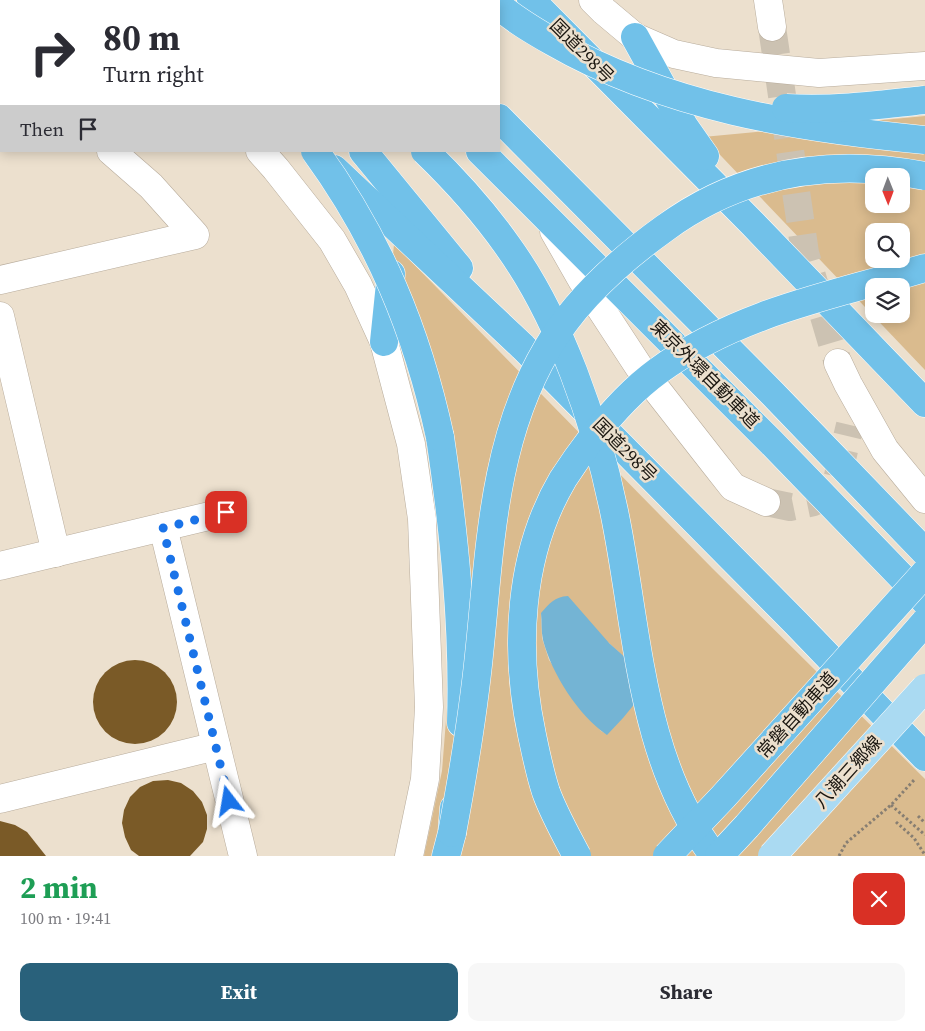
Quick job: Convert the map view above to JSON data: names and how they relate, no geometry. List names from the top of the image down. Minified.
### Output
{"streets":{"highway":["国道298号","東京外環自動車道","常磐自動車道"],"main road":["八潮三郷線"]},"north":"bottom","page":{"turn":["80 m","Turn right"],"then":"Then","heading":["2 min","100 m · 19:41"],"buttons":["Exit","Share"]}}
